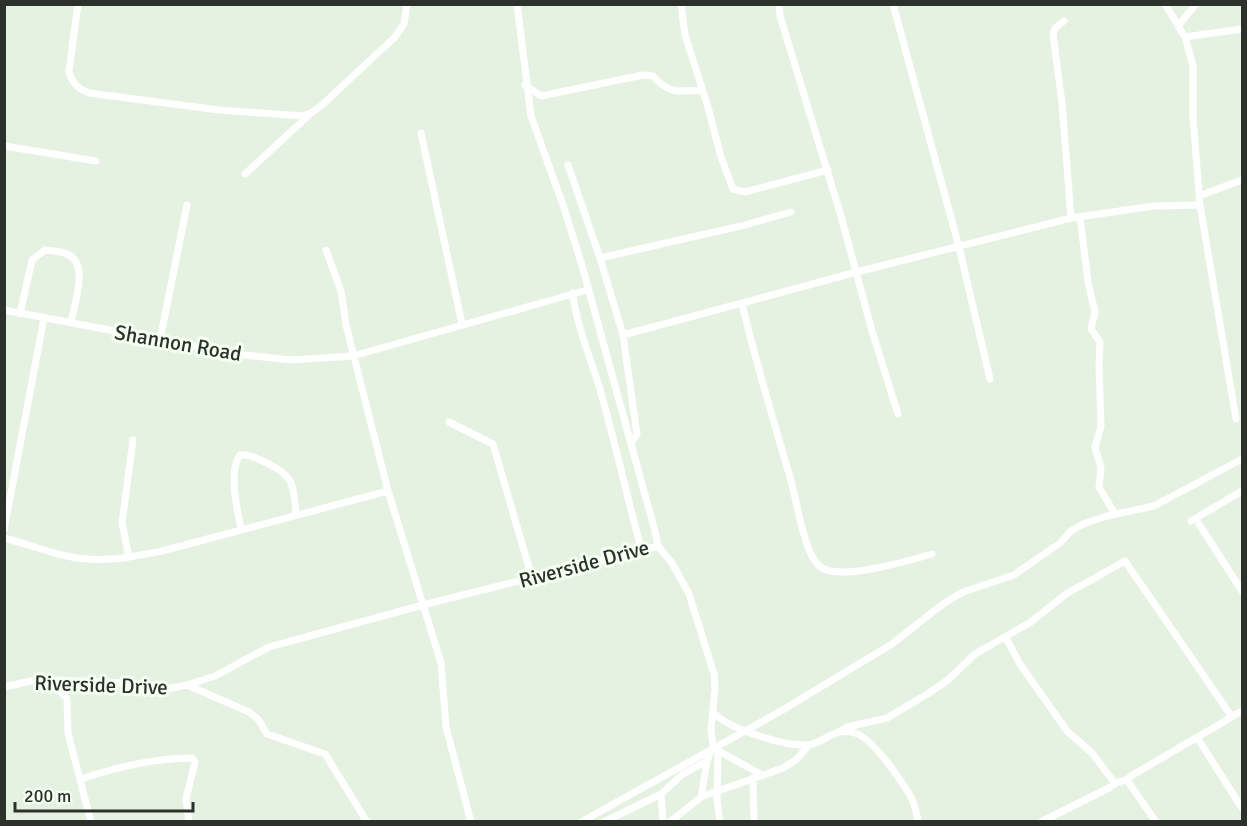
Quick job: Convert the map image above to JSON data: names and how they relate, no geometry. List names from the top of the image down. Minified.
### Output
{"streets":{"street":["Shannon Road","Riverside Drive"]},"crossings":[["Shannon Road","Riverside Drive"]],"scale_bar":"200 m"}
